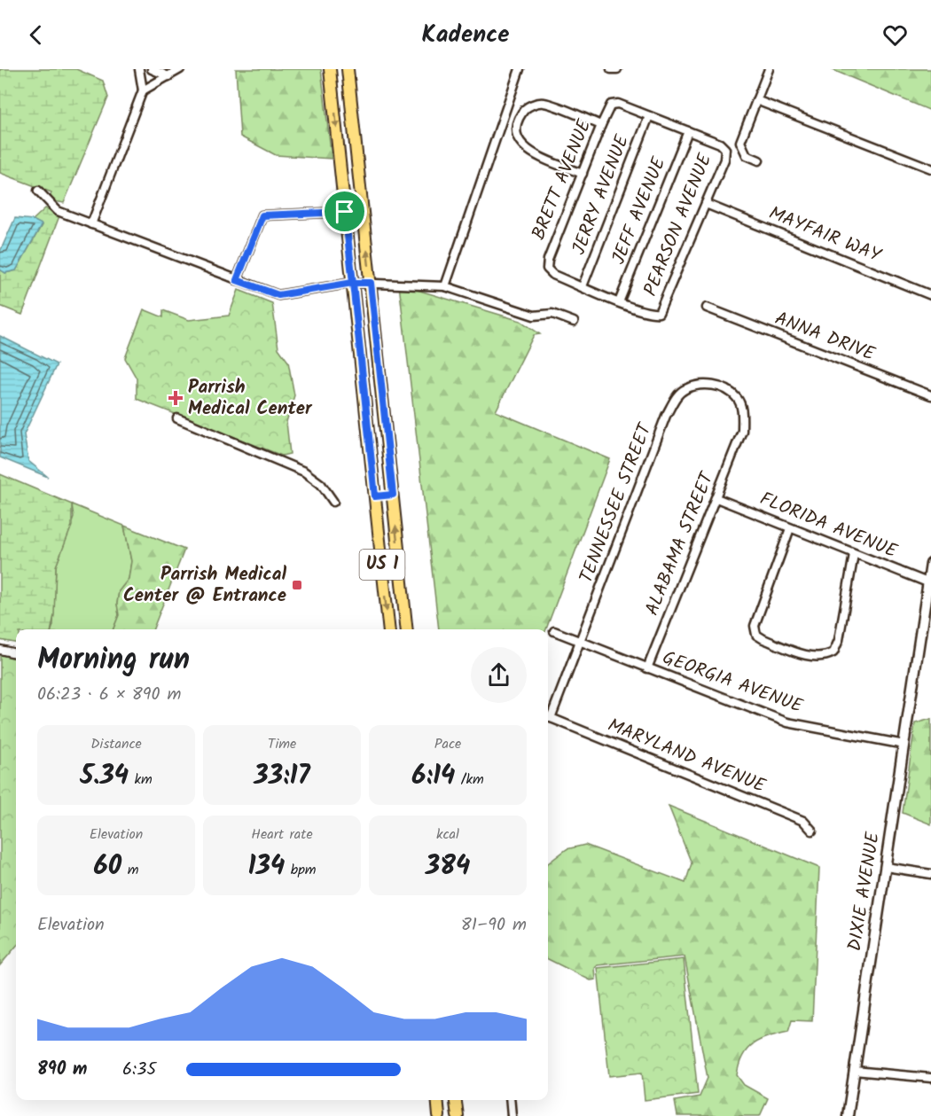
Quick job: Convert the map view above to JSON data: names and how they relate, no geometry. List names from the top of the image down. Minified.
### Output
{"streets":{"main road":["US 1"],"street":["BRETT AVENUE","JERRY AVENUE","JEFF AVENUE","PEARSON AVENUE","MAYFAIR WAY","ANNA DRIVE","TENNESSEE STREET","FLORIDA AVENUE","ALABAMA STREET","GEORGIA AVENUE","MARYLAND AVENUE","DIXIE AVENUE"]},"crossings":[["BRETT AVENUE","JERRY AVENUE"],["JEFF AVENUE","PEARSON AVENUE"],["PEARSON AVENUE","MAYFAIR WAY"],["TENNESSEE STREET","ALABAMA STREET"],["TENNESSEE STREET","GEORGIA AVENUE"],["FLORIDA AVENUE","ALABAMA STREET"],["FLORIDA AVENUE","DIXIE AVENUE"],["ALABAMA STREET","GEORGIA AVENUE"],["GEORGIA AVENUE","DIXIE AVENUE"]],"places":{"health":["Parrish Medical Center"],"transit":["Parrish Medical Center @ Entrance"]},"page":{"header":"Kadence","heading":["Morning run","06:23 · 6 × 890 m"],"stats":[["Distance","5.34 km"],["Time","33:17"],["Pace","6:14 /km"],["Elevation","60 m"],["Heart rate","134 bpm"],["kcal","384"]],"chart":["Elevation","81–90 m"],"list":[{"name":"890 m","note":"6:35"}]}}
